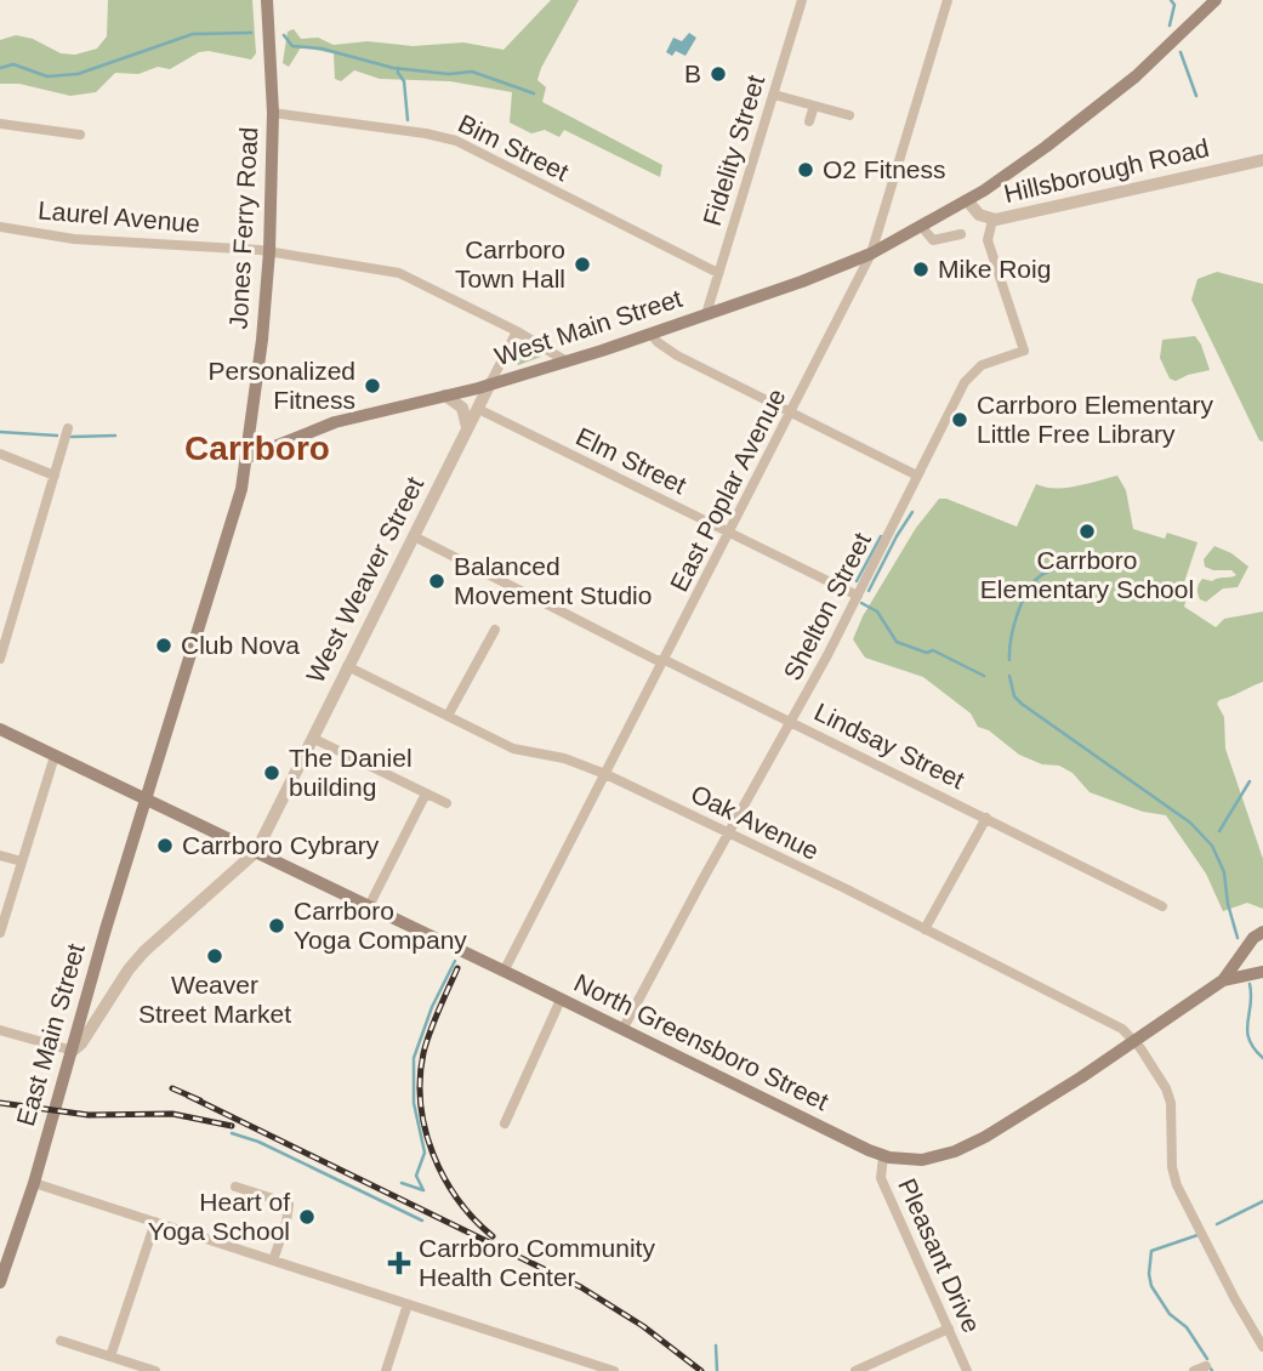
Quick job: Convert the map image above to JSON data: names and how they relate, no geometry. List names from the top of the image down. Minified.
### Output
{"streets":{"main road":["Jones Ferry Road","West Main Street","East Main Street","North Greensboro Street"],"street":["Bim Street","Fidelity Street","Hillsborough Road","Laurel Avenue","Elm Street","East Poplar Avenue","West Weaver Street","Shelton Street","Lindsay Street","Oak Avenue","Pleasant Drive"]},"crossings":[["Bim Street","Fidelity Street"],["Bim Street","Jones Ferry Road"],["Fidelity Street","West Main Street"],["Hillsborough Road","West Main Street"],["Hillsborough Road","Shelton Street"],["Laurel Avenue","Jones Ferry Road"],["Laurel Avenue","West Main Street"],["Laurel Avenue","West Weaver Street"],["Jones Ferry Road","West Main Street"],["West Main Street","East Poplar Avenue"],["West Main Street","West Weaver Street"],["Elm Street","East Poplar Avenue"],["Elm Street","West Weaver Street"],["Elm Street","Shelton Street"],["East Poplar Avenue","Lindsay Street"],["East Poplar Avenue","Oak Avenue"],["East Poplar Avenue","North Greensboro Street"],["West Weaver Street","Lindsay Street"],["West Weaver Street","Oak Avenue"],["West Weaver Street","North Greensboro Street"],["Shelton Street","Lindsay Street"],["Shelton Street","Oak Avenue"],["Shelton Street","North Greensboro Street"],["Oak Avenue","North Greensboro Street"],["East Main Street","North Greensboro Street"],["North Greensboro Street","Pleasant Drive"]],"districts":["Carrboro"],"places":{"other":["B","O2 Fitness","Carrboro Town Hall","Mike Roig","Personalized Fitness","Carrboro Elementary Little Free Library","Carrboro Elementary School","Balanced Movement Studio","Club Nova","The Daniel building","Carrboro Cybrary","Carrboro Yoga Company","Weaver Street Market","Heart of Yoga School"],"health":["Carrboro Community Health Center"]}}
